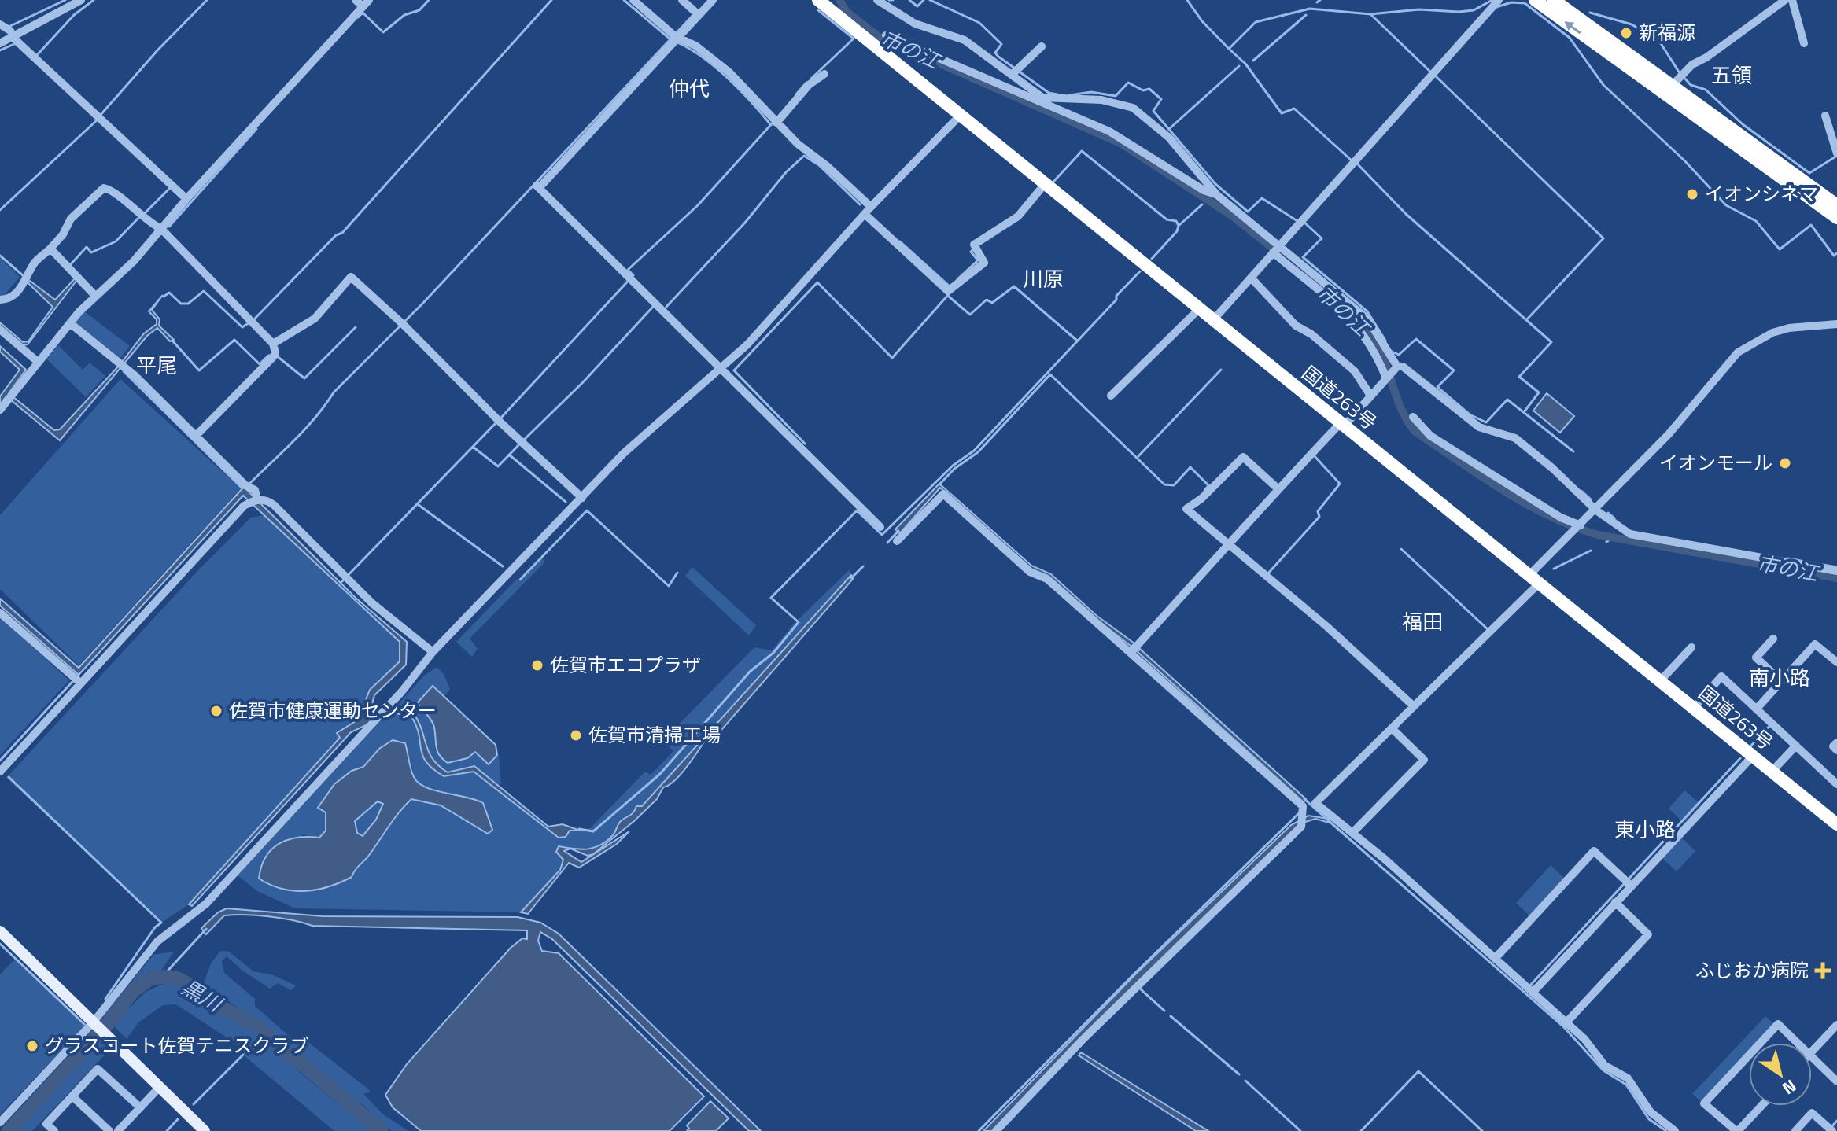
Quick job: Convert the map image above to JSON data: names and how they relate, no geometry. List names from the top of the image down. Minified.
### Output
{"streets":{"highway":["国道263号"]},"districts":["五領","仲代","川原","平尾","福田","南小路","東小路"],"water":["市の江","黒川"],"places":{"other":["新福源","イオンシネマ","イオンモール","佐賀市エコプラザ","佐賀市健康運動センター","佐賀市清掃工場","グラスコート佐賀テニスクラブ"],"health":["ふじおか病院"]},"north":"bottom right"}
